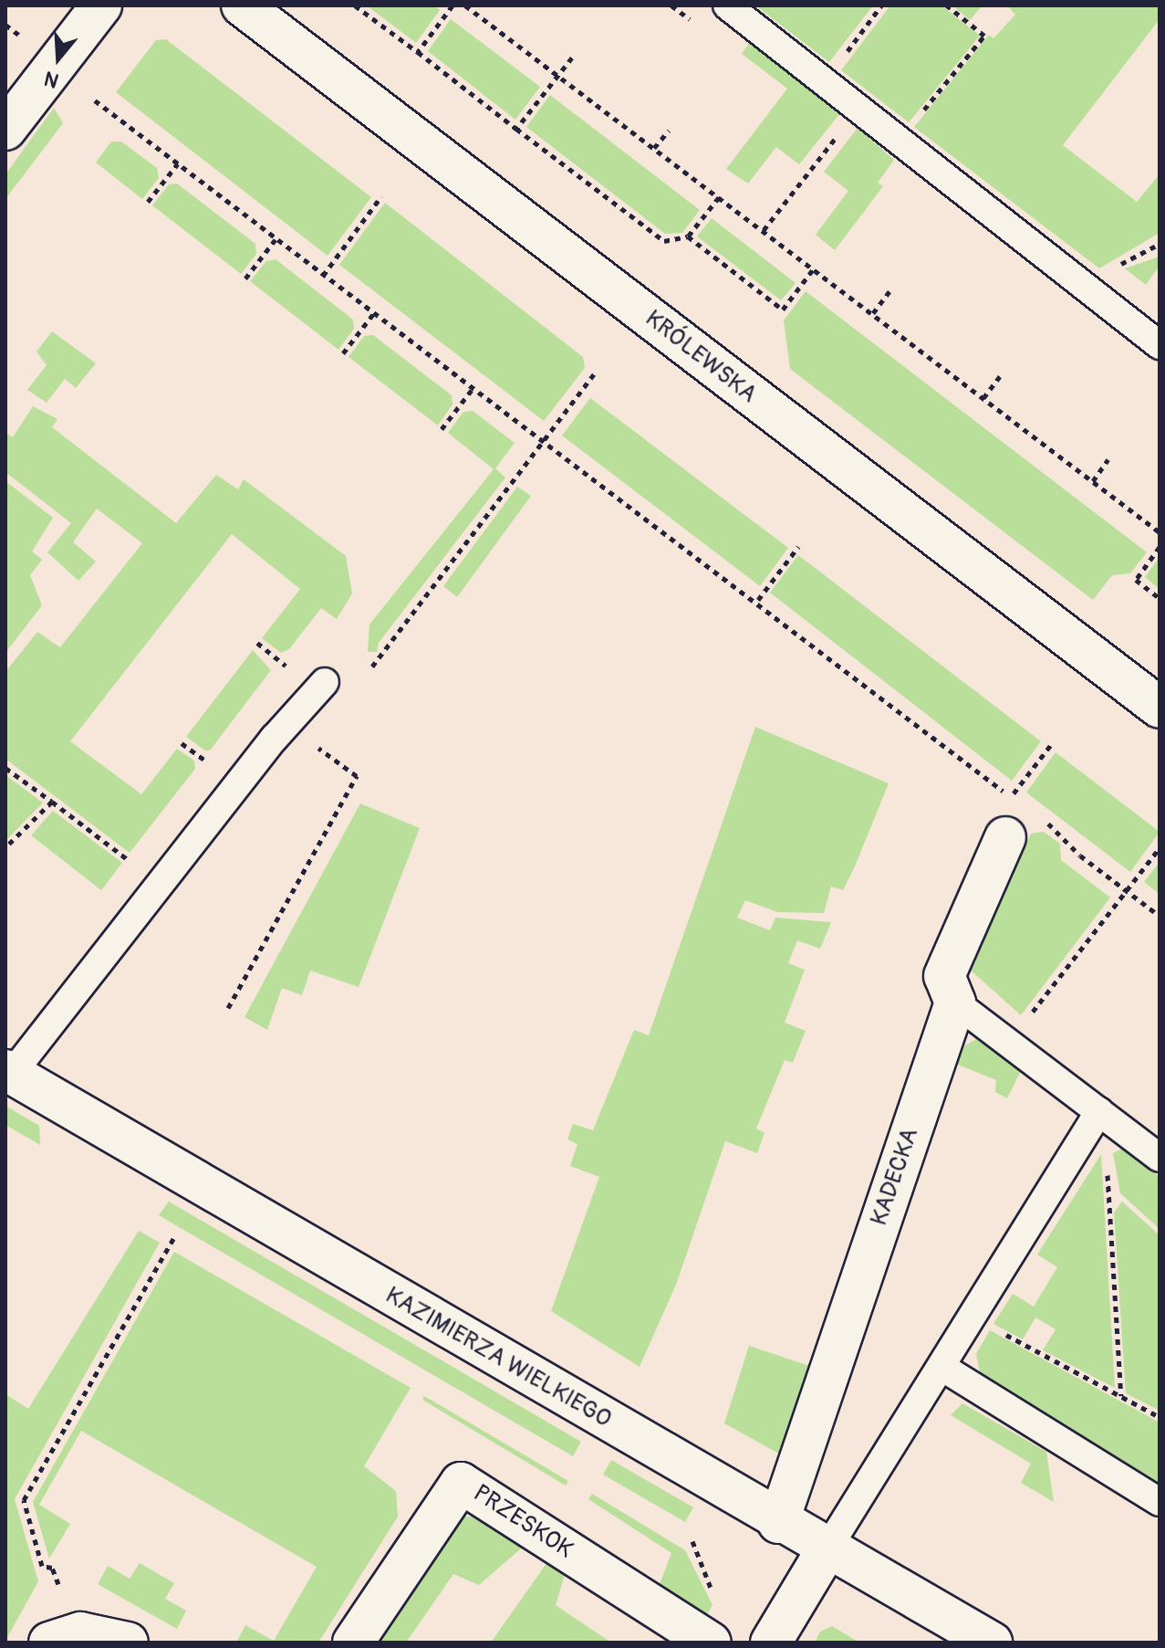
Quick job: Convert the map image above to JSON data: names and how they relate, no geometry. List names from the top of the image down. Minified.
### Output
{"streets":{"street":["KRÓLEWSKA","KADECKA","KAZIMIERZA WIELKIEGO","PRZESKOK"]},"crossings":[["KADECKA","KAZIMIERZA WIELKIEGO"]],"north":"bottom"}
